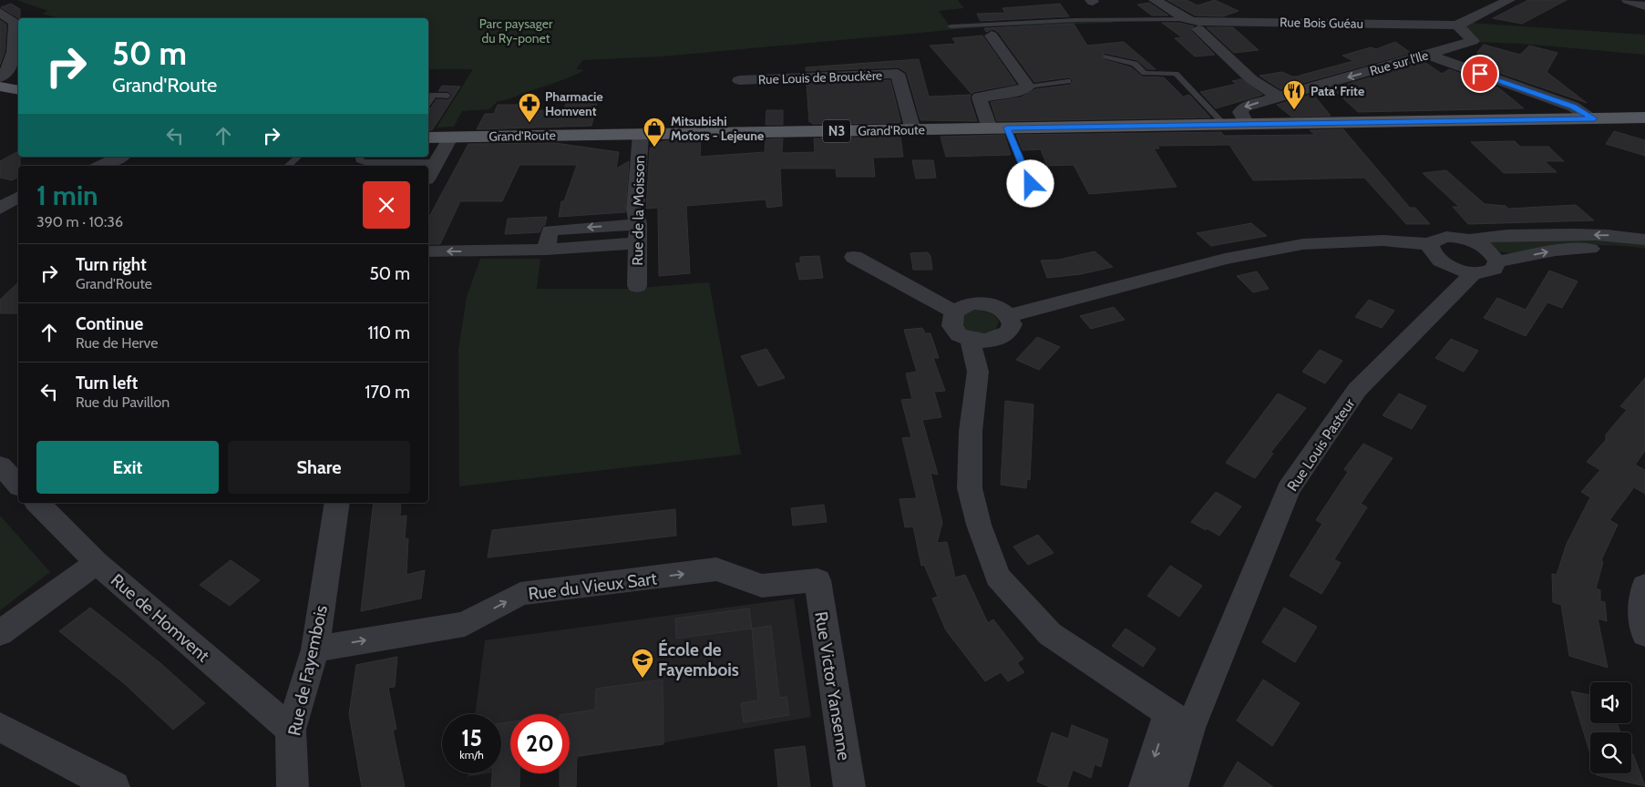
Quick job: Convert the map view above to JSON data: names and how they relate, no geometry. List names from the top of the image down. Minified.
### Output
{"streets":{"main road":["Grand'Route","N3"],"street":["Rue Bois Guéau","Rue sur l'Ile","Rue Louis de Brouckère","Rue de la Moisson","Rue Louis Pasteur","Rue du Vieux Sart","Rue de Homvent","Rue de Fayembois","Rue Victor Yansenne"]},"crossings":[["Rue Bois Guéau","Rue sur l'Ile"],["Rue sur l'Ile","Grand'Route"],["Rue sur l'Ile","N3"],["Rue Louis de Brouckère","Grand'Route"],["Grand'Route","N3"],["Grand'Route","Rue de la Moisson"],["Rue du Vieux Sart","Rue de Fayembois"],["Rue du Vieux Sart","Rue Victor Yansenne"],["Rue de Homvent","Rue de Fayembois"]],"one_way":["Rue du Vieux Sart"],"parks":["Parc paysager du Ry-ponet"],"places":{"restaurant":["Pata' Frite"],"pharmacy":["Pharmacie Homvent"],"shop":["Mitsubishi Motors - Lejeune"],"school or university":["École de Fayembois"]},"page":{"turn":["50 m","Grand'Route"],"heading":["1 min","390 m · 10:36"],"list":[{"name":"Turn right","note":"Grand'Route","value":"50 m"},{"name":"Continue","note":"Rue de Herve","value":"110 m"},{"name":"Turn left","note":"Rue du Pavillon","value":"170 m"}],"buttons":["Exit","Share"],"speed":"15 km/h","limit":"20"}}
